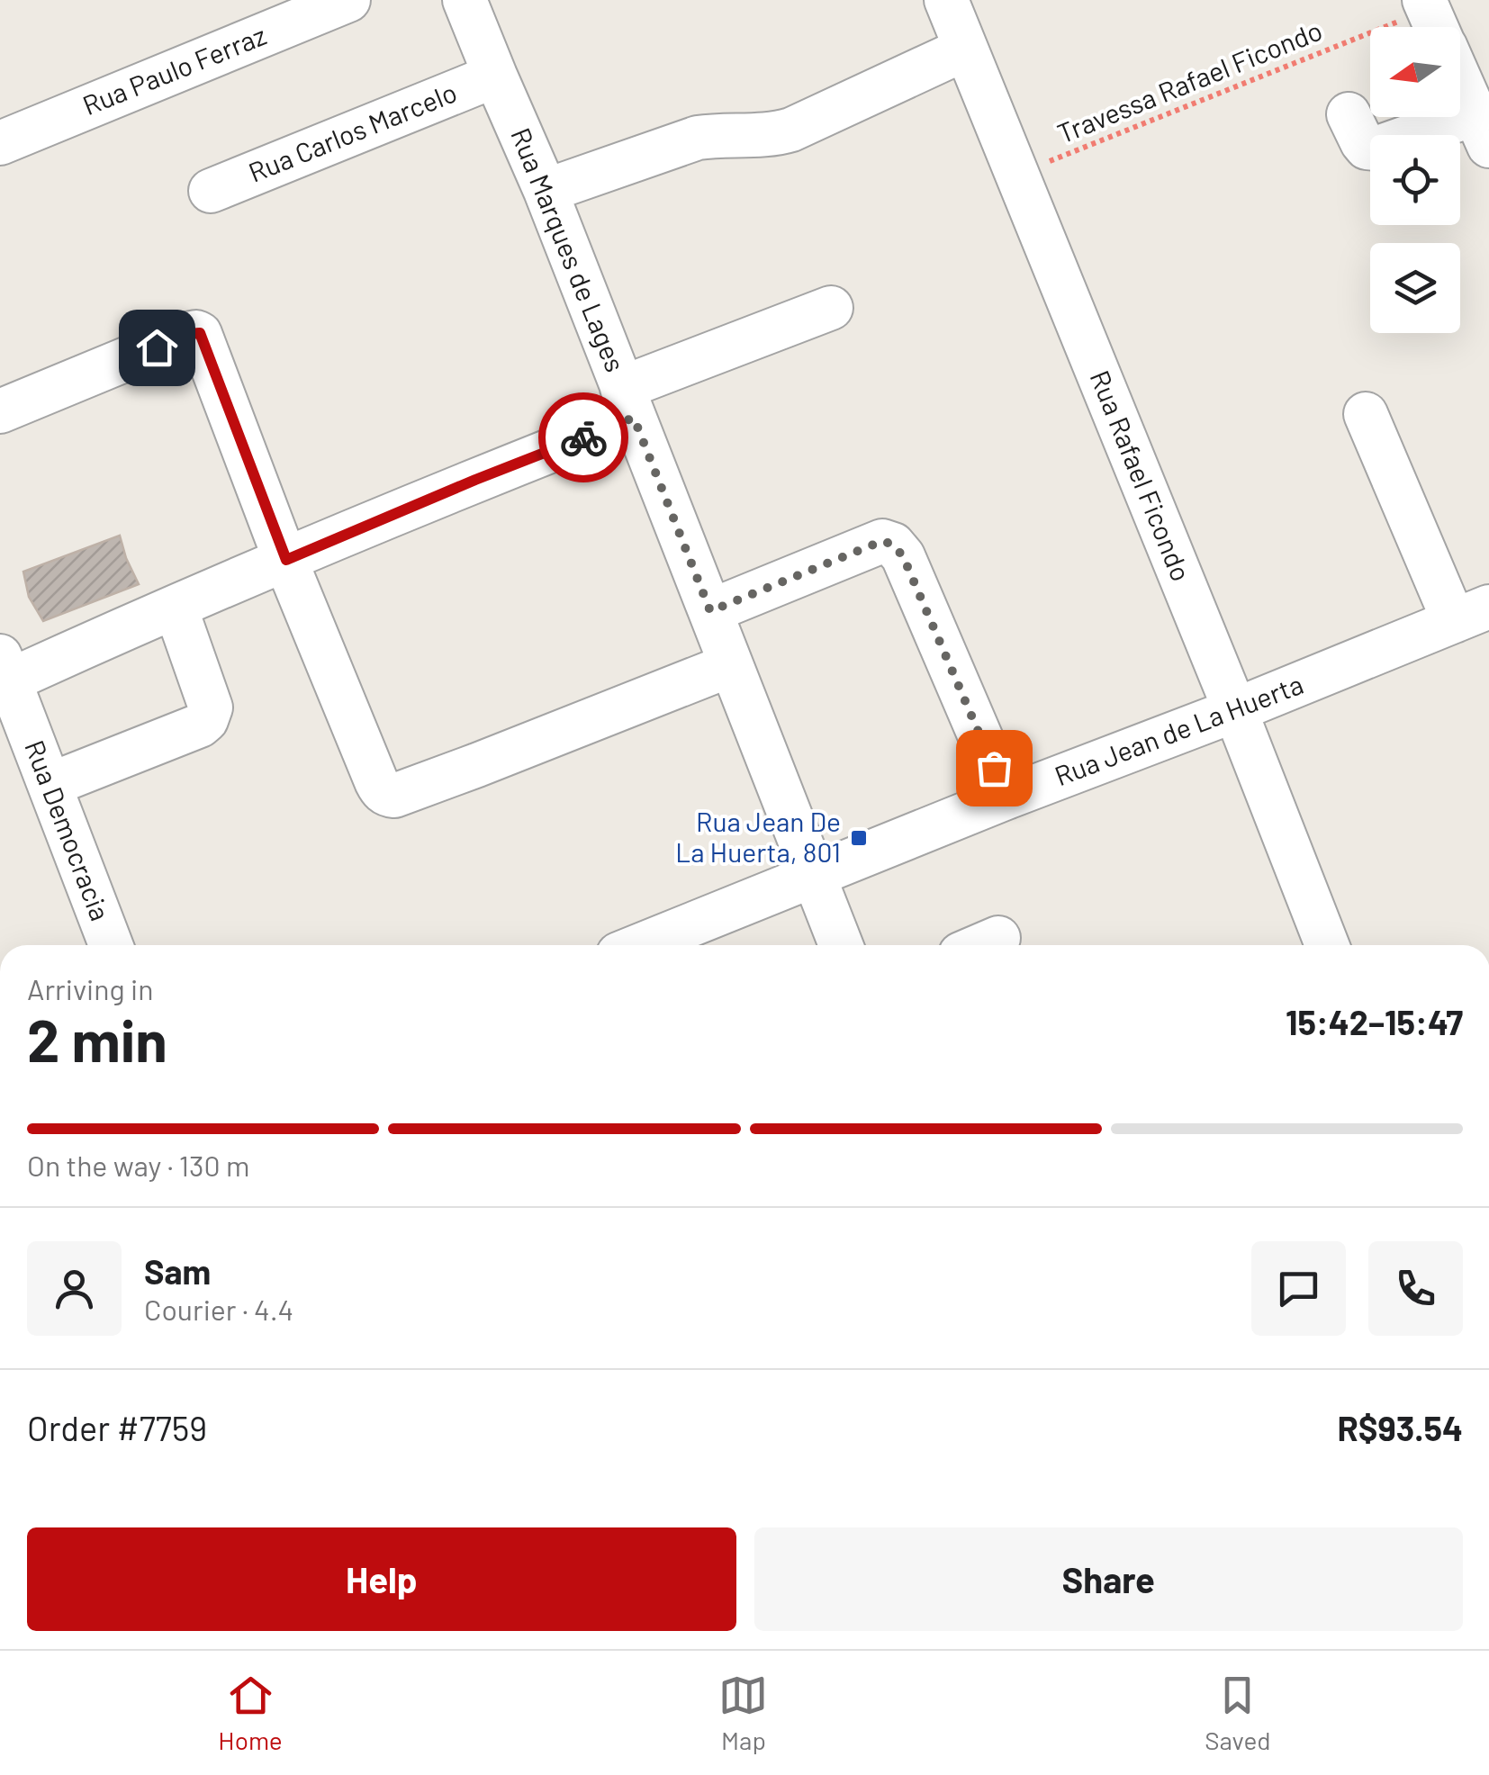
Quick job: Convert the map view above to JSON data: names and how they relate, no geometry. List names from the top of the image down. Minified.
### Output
{"streets":{"street":["Rua Paulo Ferraz","Rua Carlos Marcelo","Rua Marques de Lages","Rua Rafael Ficondo","Rua Jean de La Huerta","Rua Democracia"],"path":["Travessa Rafael Ficondo"]},"crossings":[["Travessa Rafael Ficondo","Rua Rafael Ficondo"],["Rua Carlos Marcelo","Rua Marques de Lages"],["Rua Marques de Lages","Rua Jean de La Huerta"],["Rua Rafael Ficondo","Rua Jean de La Huerta"]],"places":{"transit":["Rua Jean De La Huerta, 801"]},"north":"left","page":{"heading":["2 min","Arriving in","15:42–15:47"],"panel":["Sam","Courier · 4.4","Order #7759","R$93.54"],"bar":"On the way · 130 m","buttons":["Help","Share"],"tabs":["Home","Map","Saved"]}}
